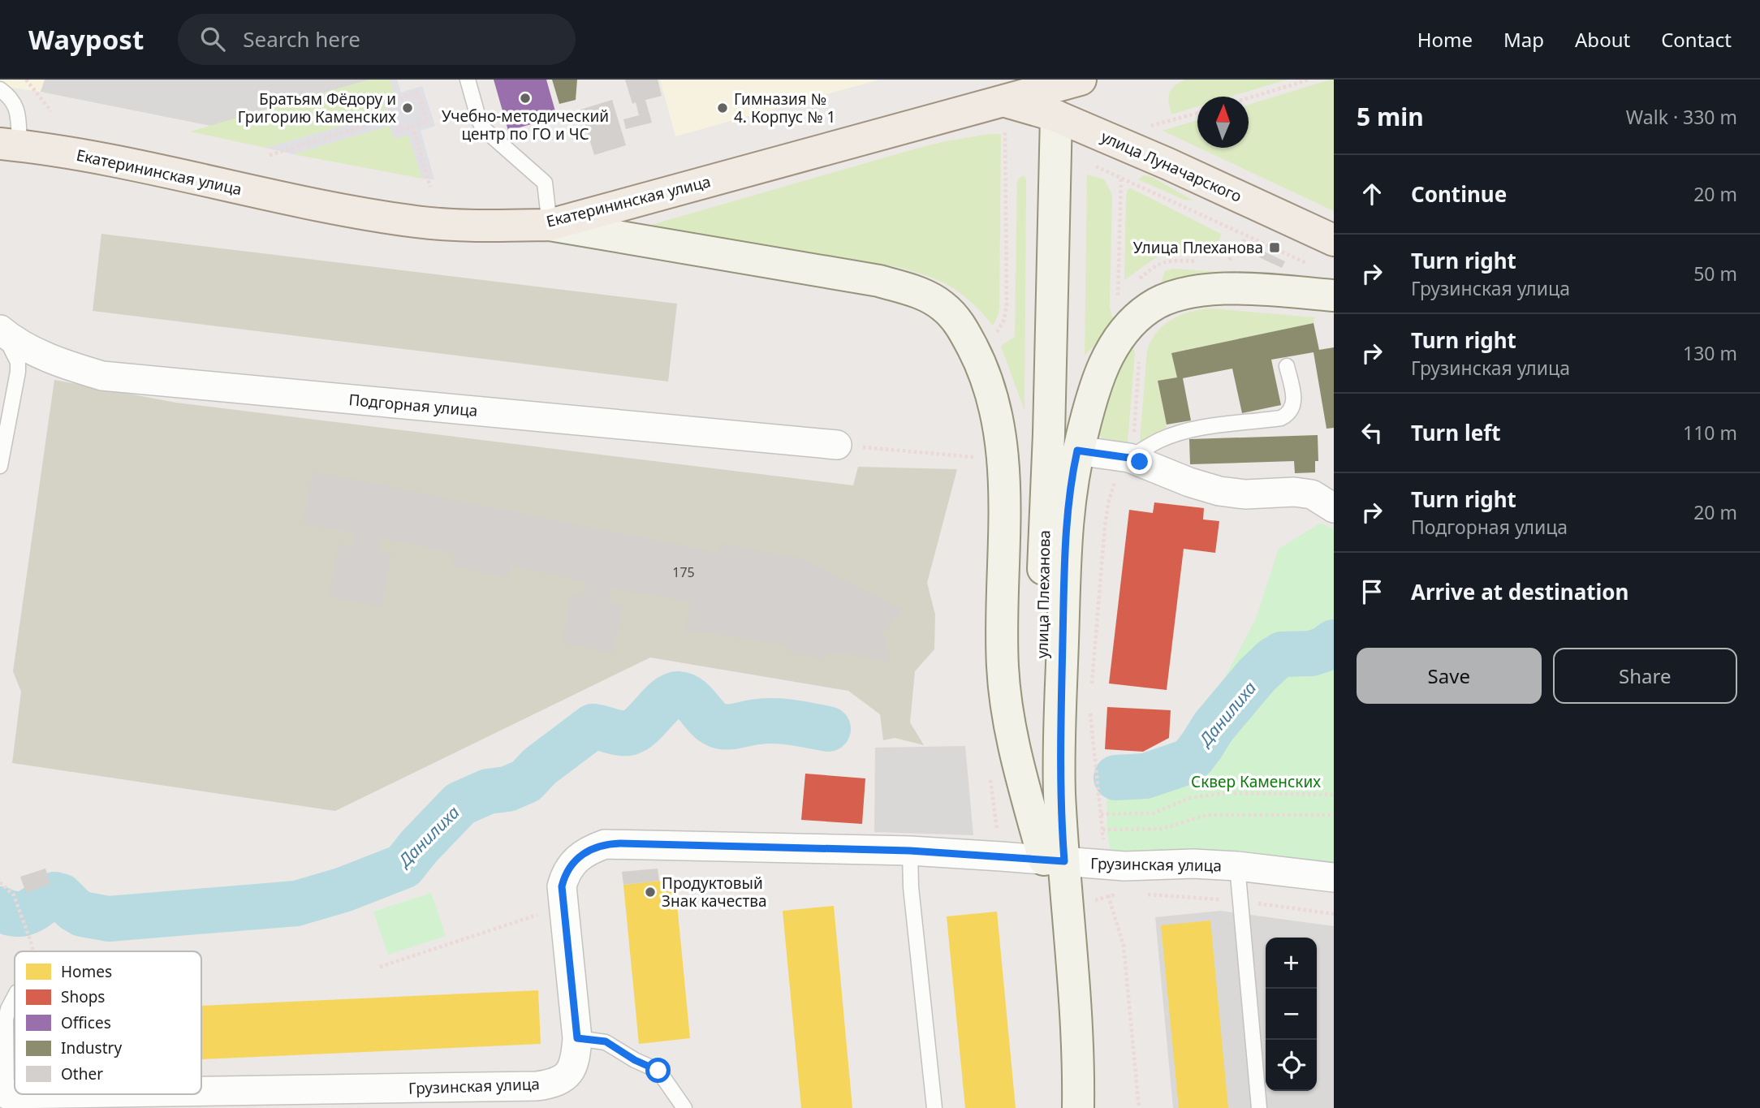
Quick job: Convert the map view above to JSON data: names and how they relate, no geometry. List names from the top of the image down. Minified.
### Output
{"streets":{"main road":["улица Луначарского","Екатерининская улица","улица Плеханова"],"street":["Подгорная улица","Грузинская улица"]},"crossings":[["улица Луначарского","Екатерининская улица"],["улица Луначарского","улица Плеханова"],["Екатерининская улица","улица Плеханова"],["улица Плеханова","Грузинская улица"]],"water":["Данилиха"],"parks":["Сквер Каменских"],"places":{"other":["Учебно-методический центр по ГО и ЧС","Братьям Фёдору и Григорию Каменских","Гимназия № 4. Корпус № 1","Продуктовый Знак качества"],"transit":["Улица Плеханова"]},"house_numbers":["175"],"legend":["Homes","Shops","Offices","Industry","Other"],"north":"top","page":{"header":"Waypost","search":"Search here","nav":["Home","Map","About","Contact"],"heading":["5 min","Walk · 330 m"],"list":[["Continue","20 m"],["Turn right","Грузинская улица","50 m"],["Turn right","Грузинская улица","130 m"],["Turn left","110 m"],["Turn right","Подгорная улица","20 m"],"Arrive at destination"],"buttons":["Save","Share"],"map_buttons":["+","−"]}}
